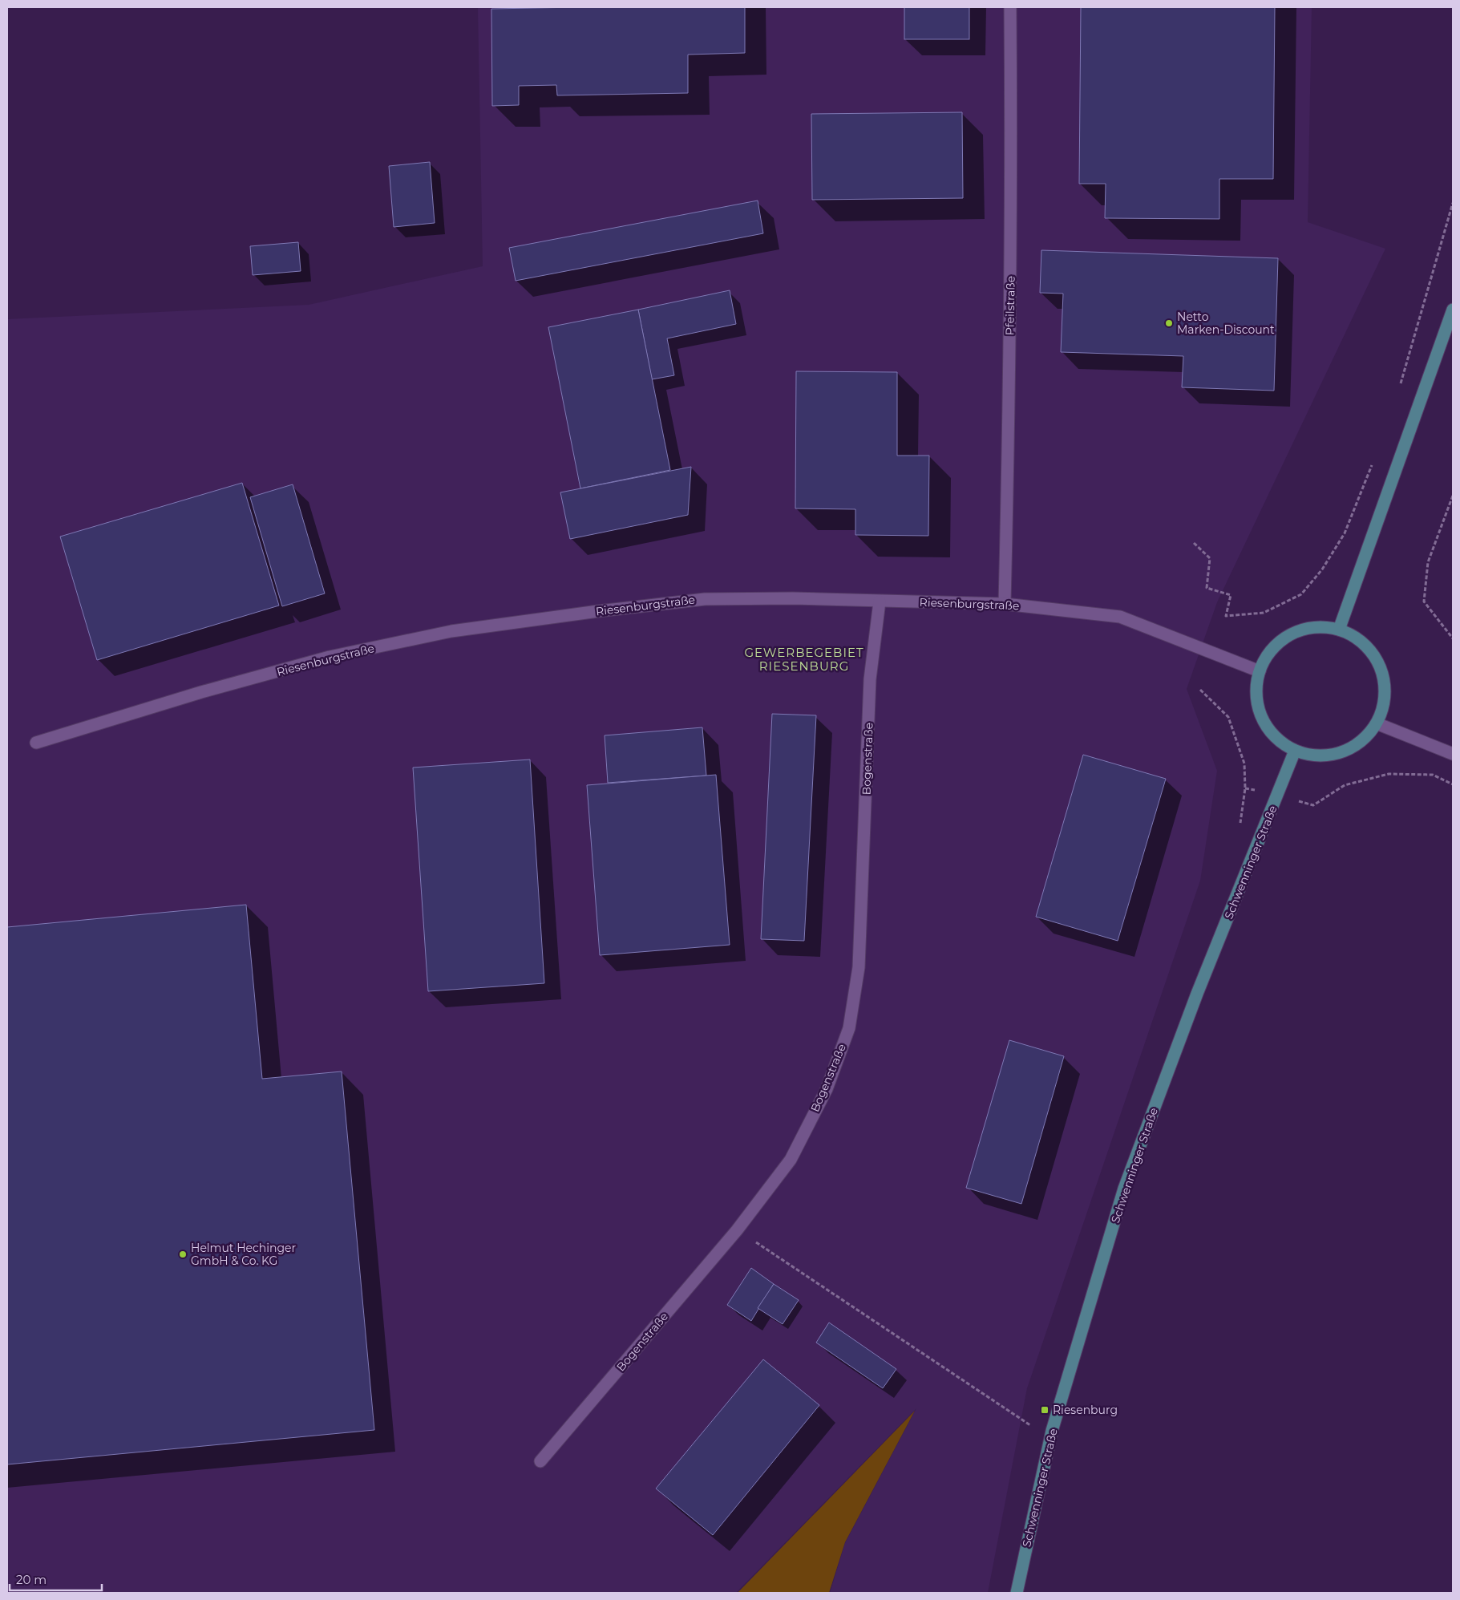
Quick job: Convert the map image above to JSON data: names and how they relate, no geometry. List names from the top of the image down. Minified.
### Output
{"streets":{"main road":["Schwenninger Straße"],"street":["Pfeilstraße","Riesenburgstraße","Bogenstraße"]},"crossings":[["Pfeilstraße","Riesenburgstraße"],["Riesenburgstraße","Bogenstraße"],["Riesenburgstraße","Schwenninger Straße"]],"districts":["GEWERBEGEBIET RIESENBURG"],"places":{"other":["Netto Marken-Discount","Helmut Hechinger GmbH & Co. KG"],"transit":["Riesenburg"]},"scale_bar":"20 m"}
